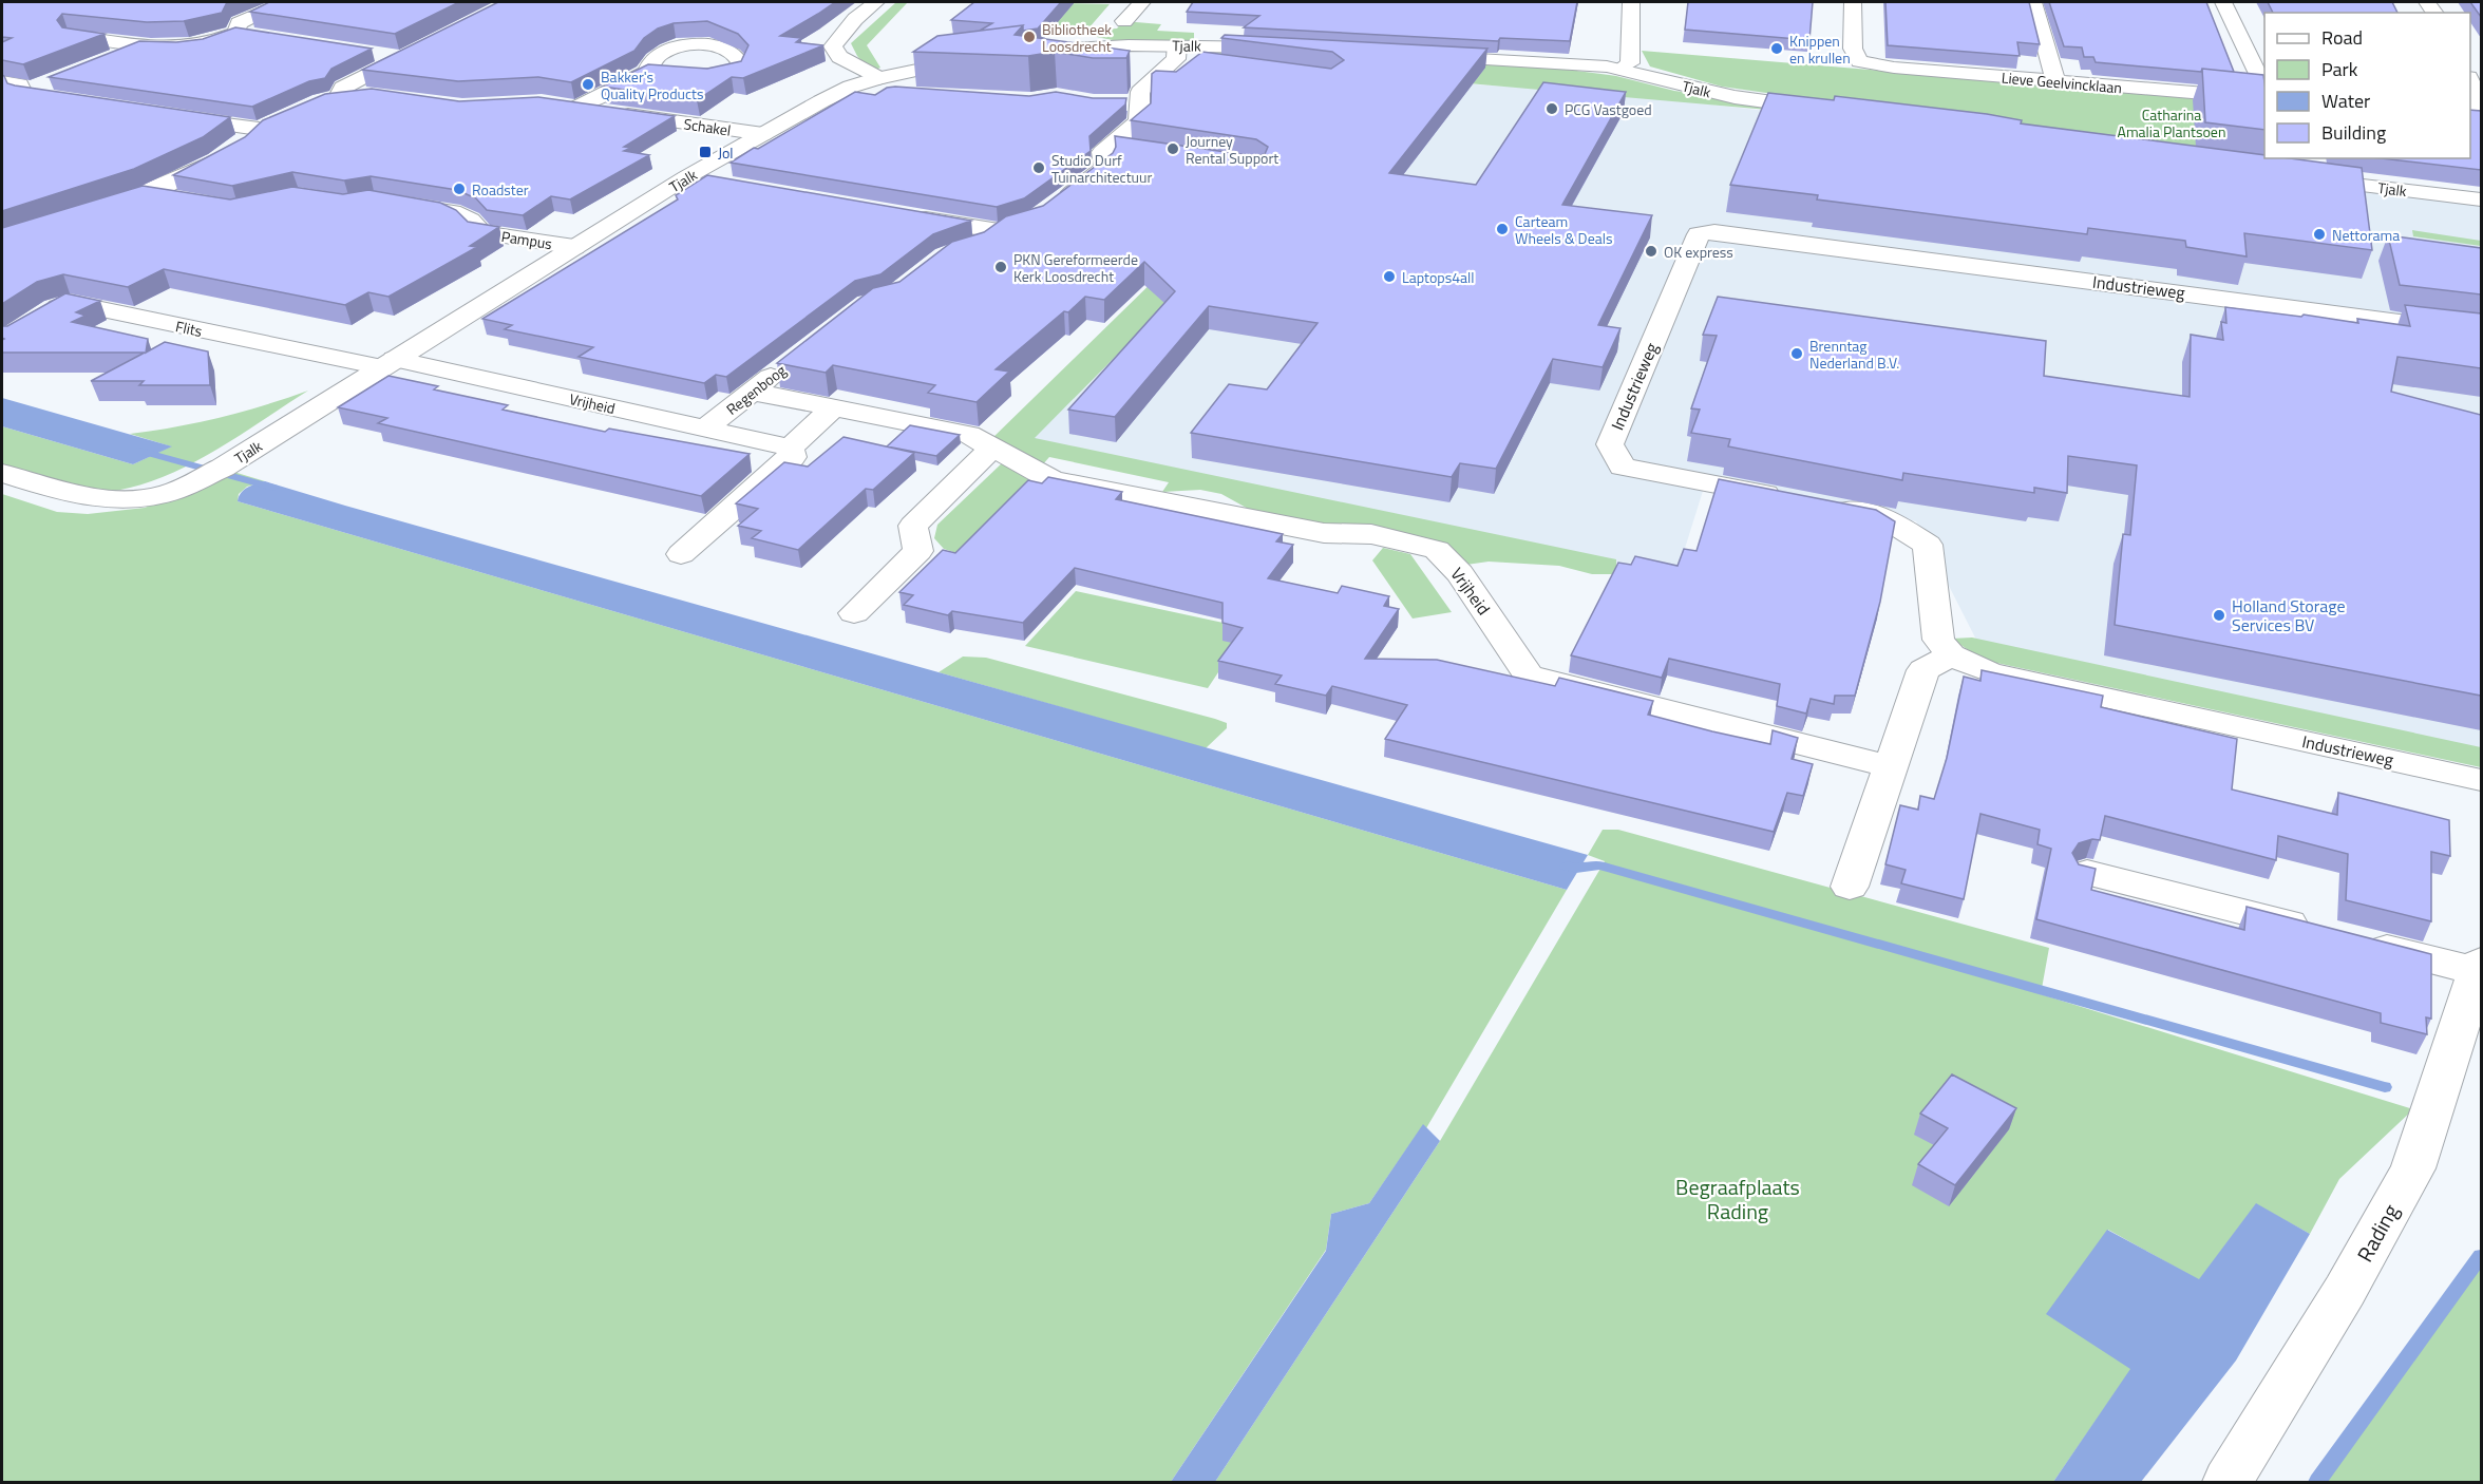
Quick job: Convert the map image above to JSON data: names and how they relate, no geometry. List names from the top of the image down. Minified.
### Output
{"streets":{"street":["Tjalk","Lieve Geelvincklaan","Schakel","Pampus","Industrieweg","Flits","Regenboog","Vrijheid","Rading"]},"crossings":[["Tjalk","Schakel"],["Tjalk","Pampus"],["Tjalk","Flits"],["Tjalk","Vrijheid"],["Flits","Vrijheid"],["Regenboog","Vrijheid"]],"parks":["Catharina Amalia Plantsoen","Begraafplaats Rading"],"places":{"other":["Bibliotheek Loosdrecht","Knippen en krullen","Bakker's Quality Products","PCG Vastgoed","Journey Rental Support","Studio Durf Tuinarchitectuur","Roadster","Carteam Wheels & Deals","Nettorama","OK express","PKN Gereformeerde Kerk Loosdrecht","Laptops4all","Brenntag Nederland B.V.","Holland Storage Services BV"],"transit":["Jol"]},"legend":["Road","Park","Water","Building"]}
